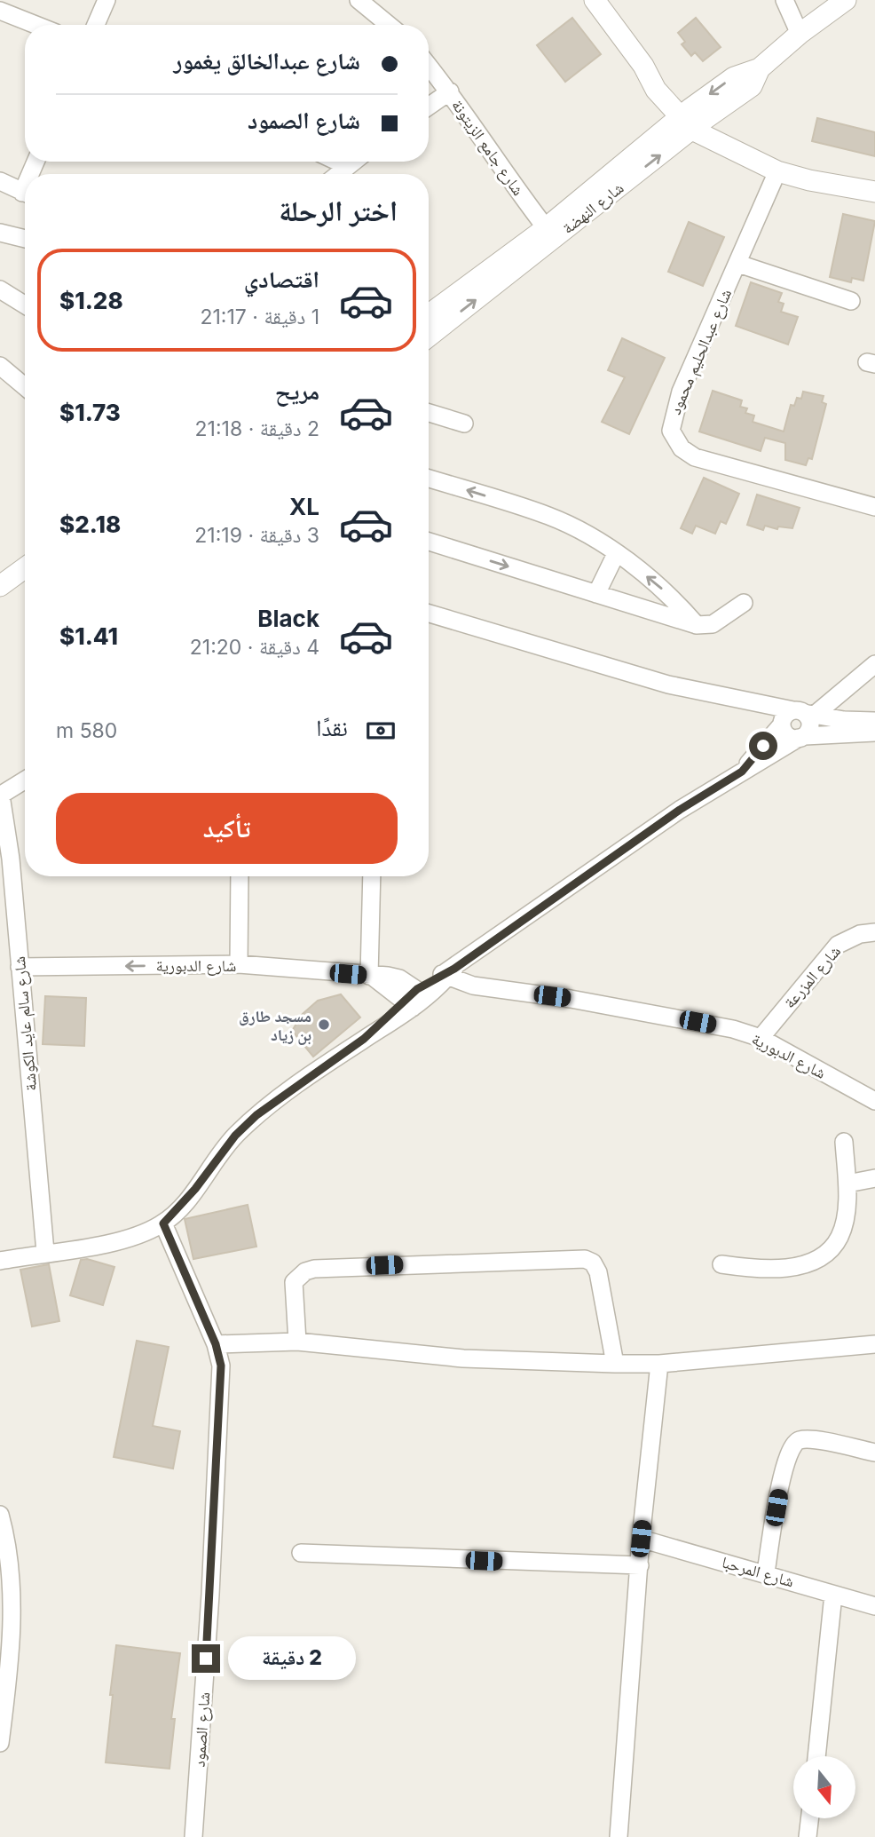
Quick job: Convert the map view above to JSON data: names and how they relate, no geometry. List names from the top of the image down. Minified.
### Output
{"streets":{"street":["شارع جامع الزيتونة","شارع النهضة","شارع عبدالحليم محمود","شارع الدبورية","شارع المزرعة","شارع سالم عايد الكوشة","شارع المرحبا","شارع الصمود"]},"crossings":[["شارع جامع الزيتونة","شارع النهضة"],["شارع الدبورية","شارع المزرعة"],["شارع الدبورية","شارع سالم عايد الكوشة"]],"places":["مسجد طارق بن زياد"],"north":"bottom","page":{"banner":["شارع عبدالخالق يغمور","شارع الصمود"],"heading":"اختر الرحلة","list":[{"name":"اقتصادي","note":"1 دقيقة · 21:17","value":"$1.28"},{"name":"مريح","note":"2 دقيقة · 21:18","value":"$1.73"},{"name":"XL","note":"3 دقيقة · 21:19","value":"$2.18"},{"name":"Black","note":"4 دقيقة · 21:20","value":"$1.41"}],"pay":["نقدًا","580 m"],"buttons":"تأكيد","bubble":"2 دقيقة"}}
